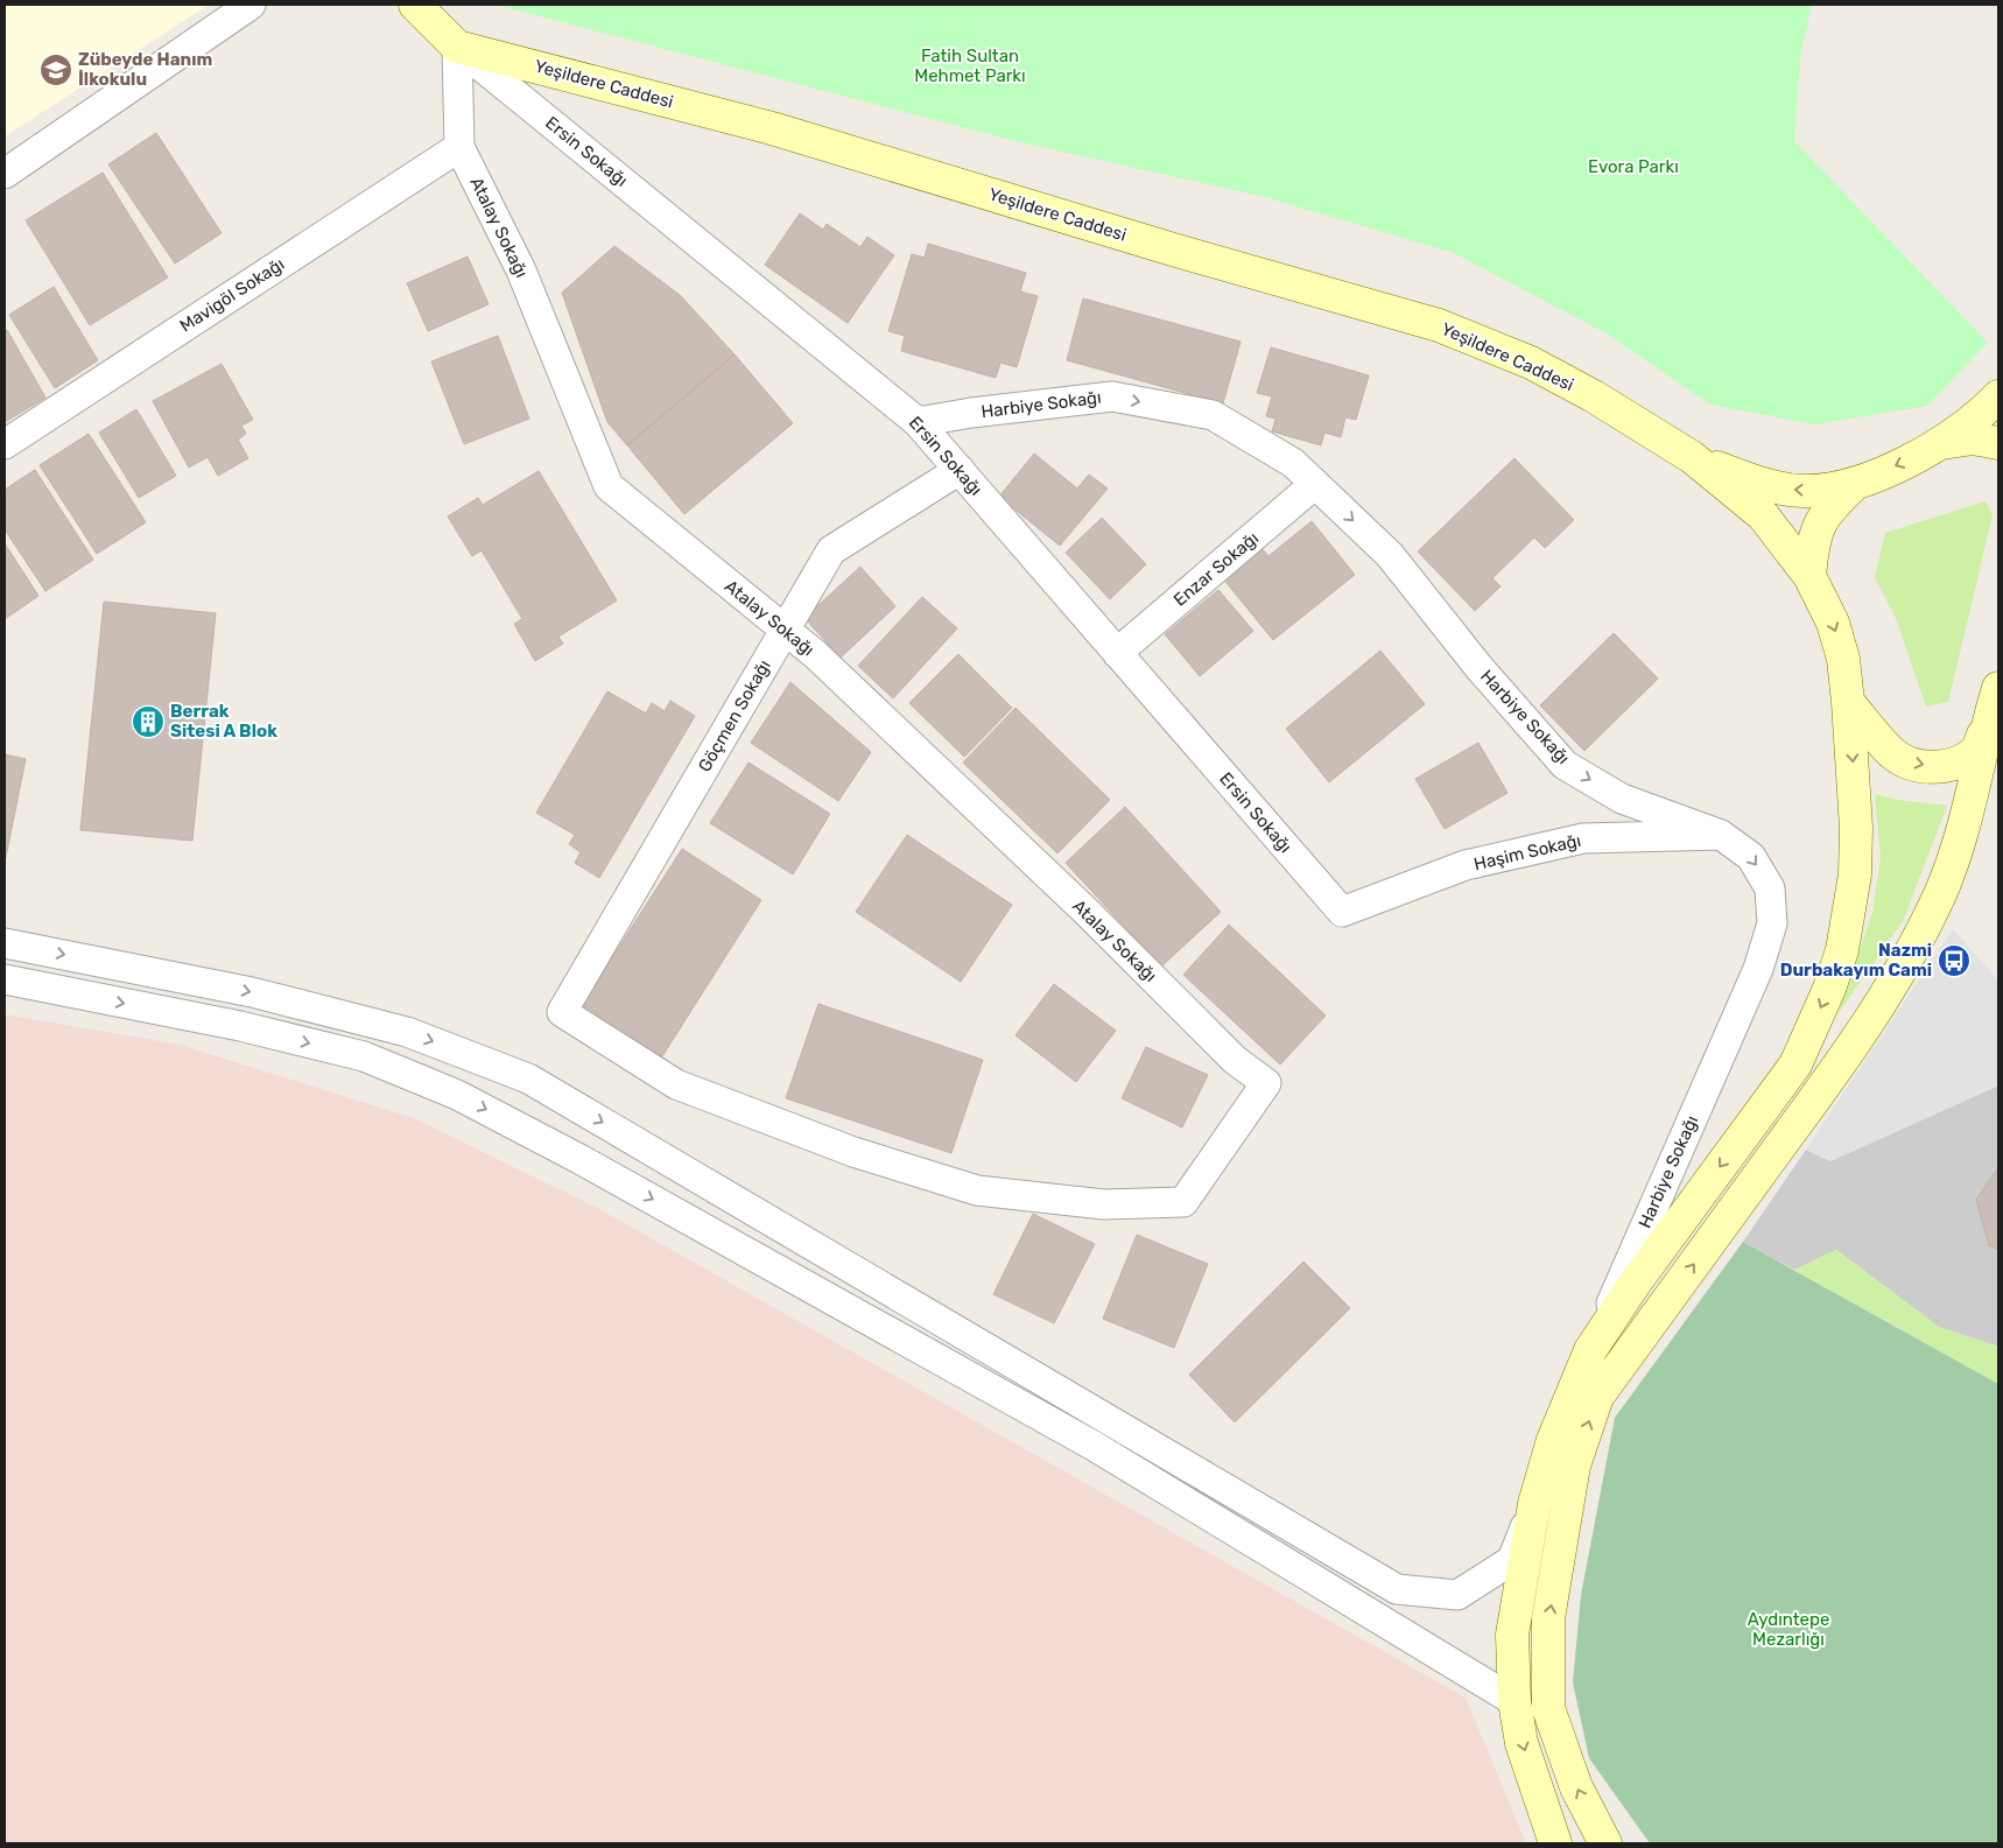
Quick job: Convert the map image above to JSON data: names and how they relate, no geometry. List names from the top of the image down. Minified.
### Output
{"streets":{"street":["Yeşildere Caddesi","Ersin Sokağı","Atalay Sokağı","Mavigöl Sokağı","Harbiye Sokağı","Enzar Sokağı","Göçmen Sokağı","Haşim Sokağı"]},"crossings":[["Yeşildere Caddesi","Ersin Sokağı"],["Yeşildere Caddesi","Atalay Sokağı"],["Yeşildere Caddesi","Harbiye Sokağı"],["Ersin Sokağı","Atalay Sokağı"],["Ersin Sokağı","Harbiye Sokağı"],["Ersin Sokağı","Enzar Sokağı"],["Ersin Sokağı","Göçmen Sokağı"],["Ersin Sokağı","Haşim Sokağı"],["Atalay Sokağı","Mavigöl Sokağı"],["Atalay Sokağı","Göçmen Sokağı"],["Harbiye Sokağı","Enzar Sokağı"],["Harbiye Sokağı","Haşim Sokağı"]],"parks":["Fatih Sultan Mehmet Parkı","Evora Parkı","Aydıntepe Mezarlığı"],"places":{"school or university":["Zübeyde Hanım İlkokulu"],"building":["Berrak Sitesi A Blok"],"bus stop":["Nazmi Durbakayım Cami"]}}
